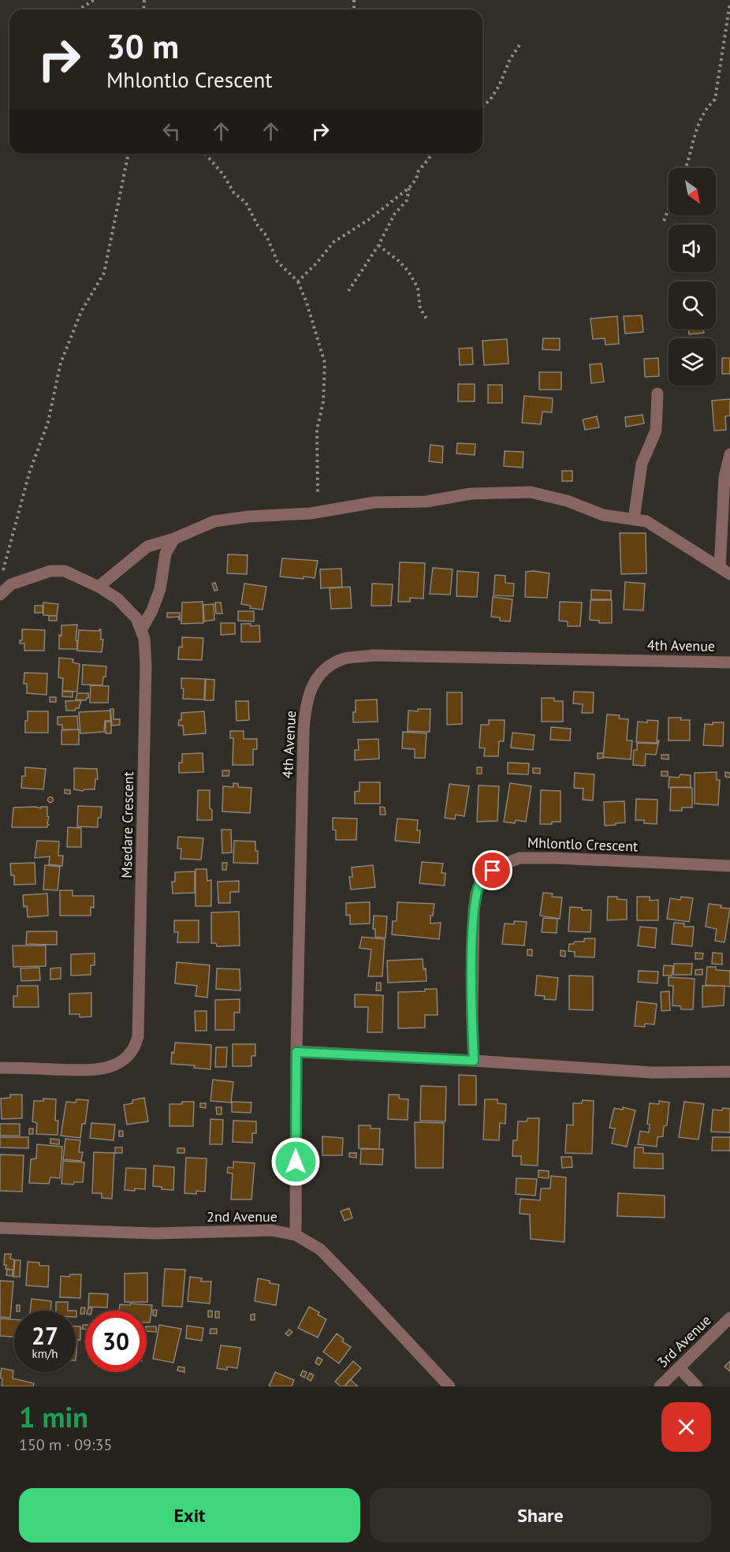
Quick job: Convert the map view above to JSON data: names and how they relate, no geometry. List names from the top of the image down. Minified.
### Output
{"streets":{"street":["4th Avenue","Msedare Crescent","Mhlontlo Crescent","2nd Avenue","3rd Avenue"]},"crossings":[["4th Avenue","2nd Avenue"]],"north":"bottom right","page":{"turn":["30 m","Mhlontlo Crescent"],"speed":"27 km/h","limit":"30","heading":["1 min","150 m · 09:35"],"buttons":["Exit","Share"]}}
